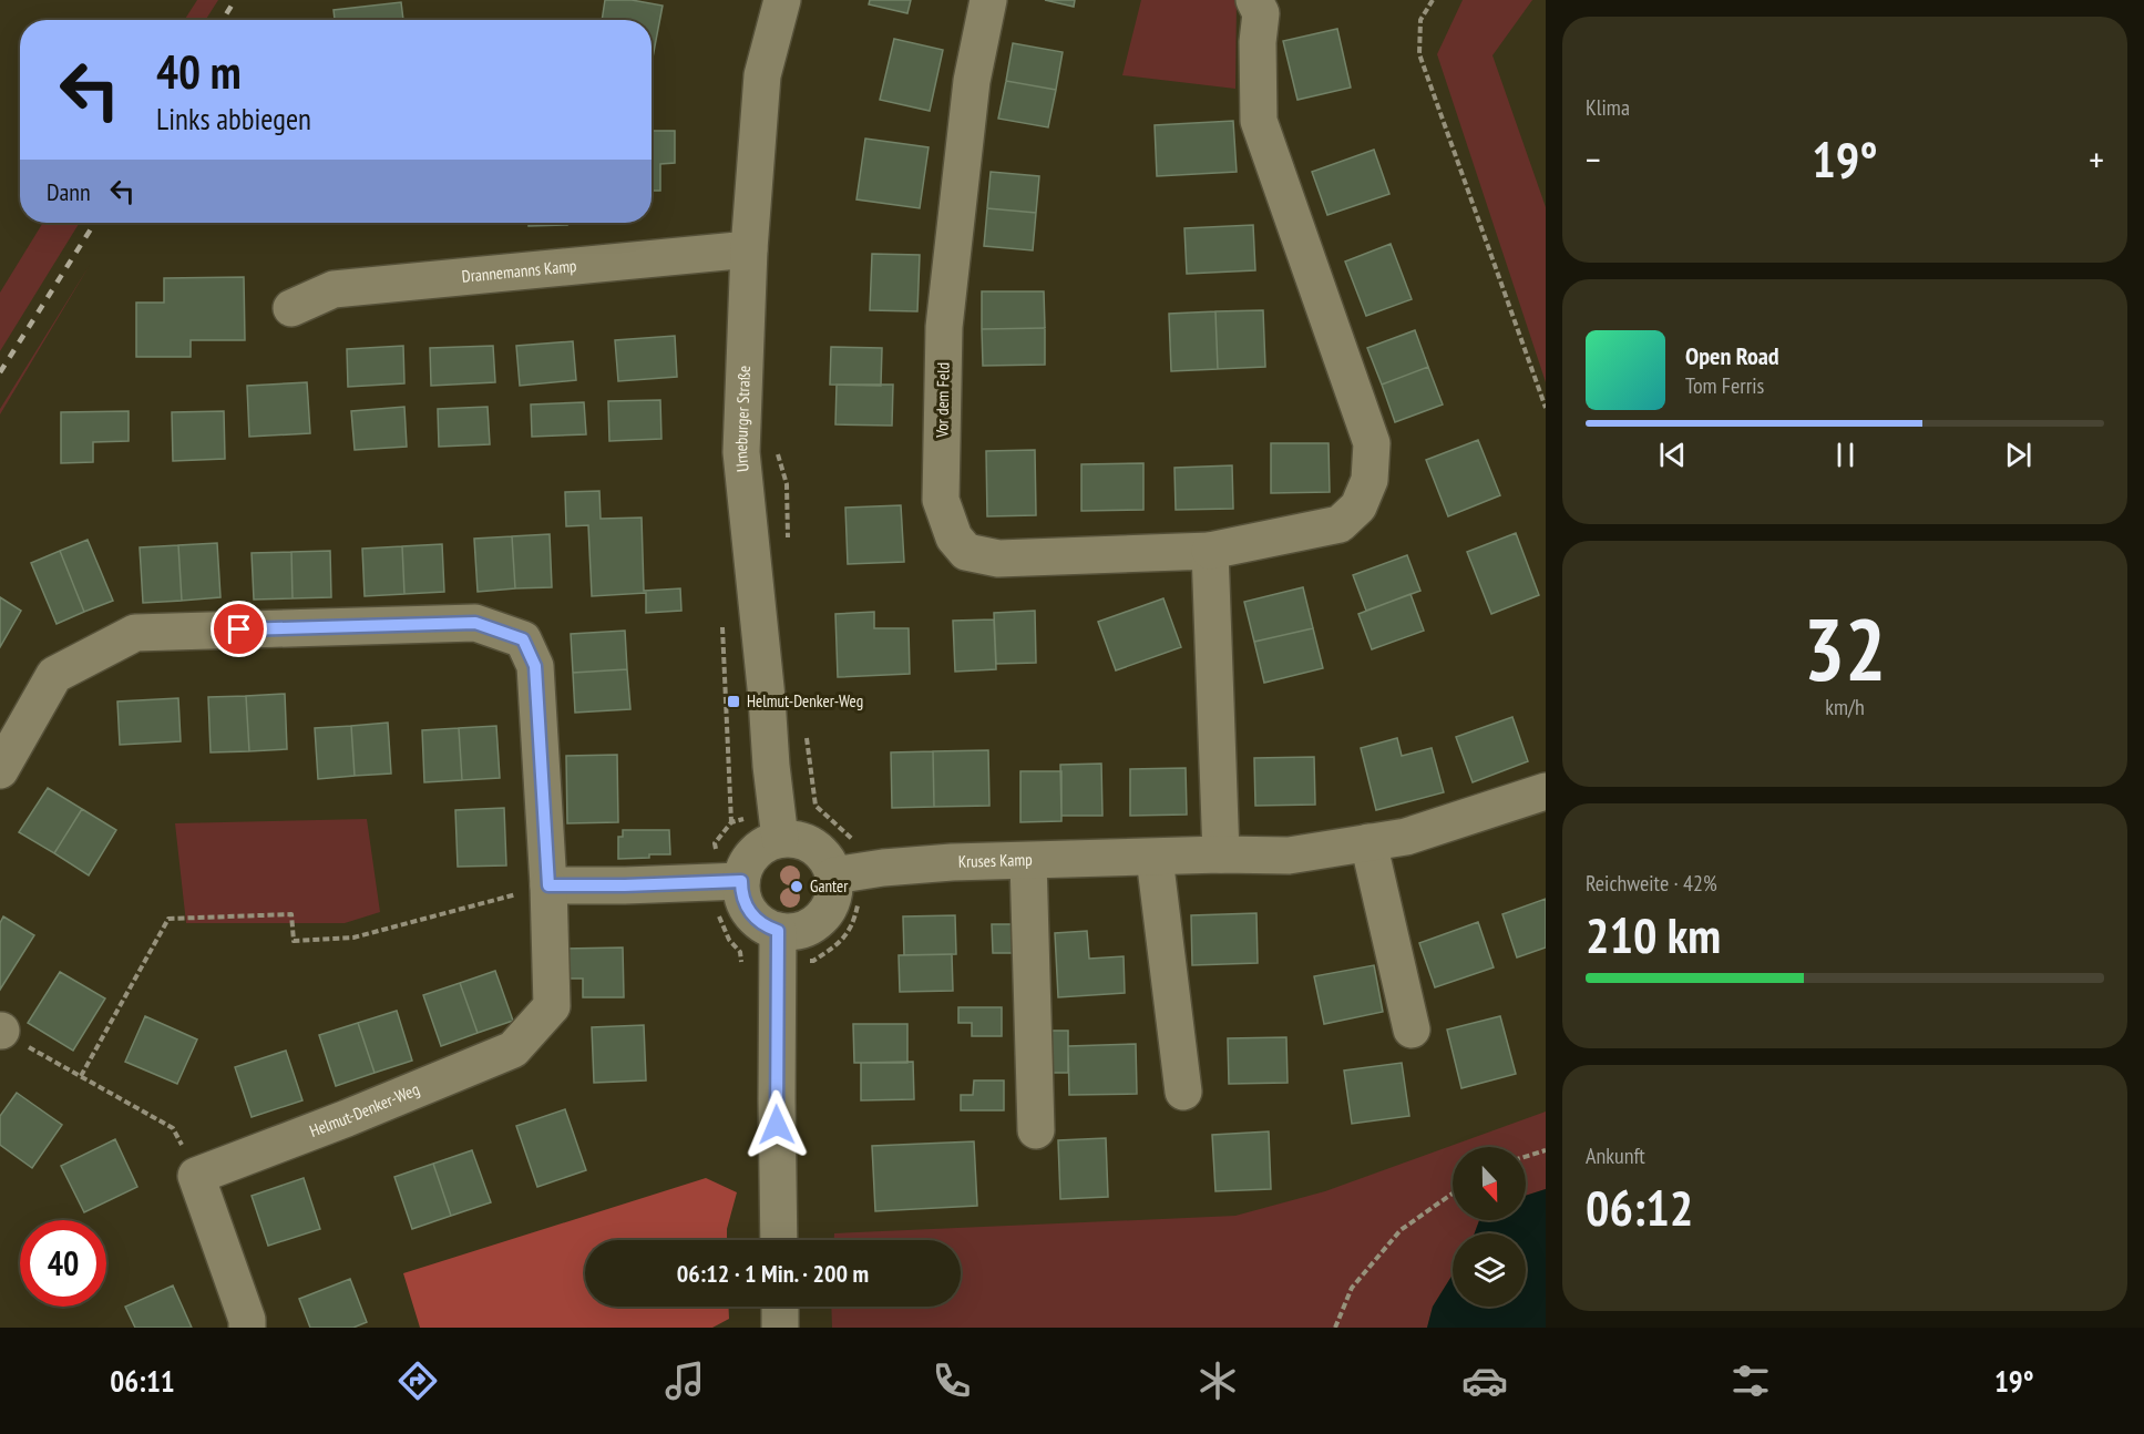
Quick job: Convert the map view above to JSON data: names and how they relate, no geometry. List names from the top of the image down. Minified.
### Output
{"streets":{"street":["Drannemanns Kamp","Vor dem Feld","Urneburger Straße","Kruses Kamp","Helmut-Denker-Weg"]},"crossings":[["Drannemanns Kamp","Urneburger Straße"],["Urneburger Straße","Kruses Kamp"]],"places":{"transit":["Helmut-Denker-Weg"],"other":["Ganter"]},"north":"bottom","page":{"tile":["Klima",["32","km/h"],["Reichweite · 42%","210 km"],["Ankunft","06:12"]],"turn":["40 m","Links abbiegen"],"heat":["−","19°","+"],"then":"Dann","song":["Open Road","Tom Ferris"],"limit":"40","trip":"06:12 · 1 Min. · 200 m","tabs":["06:11","19°"]}}
